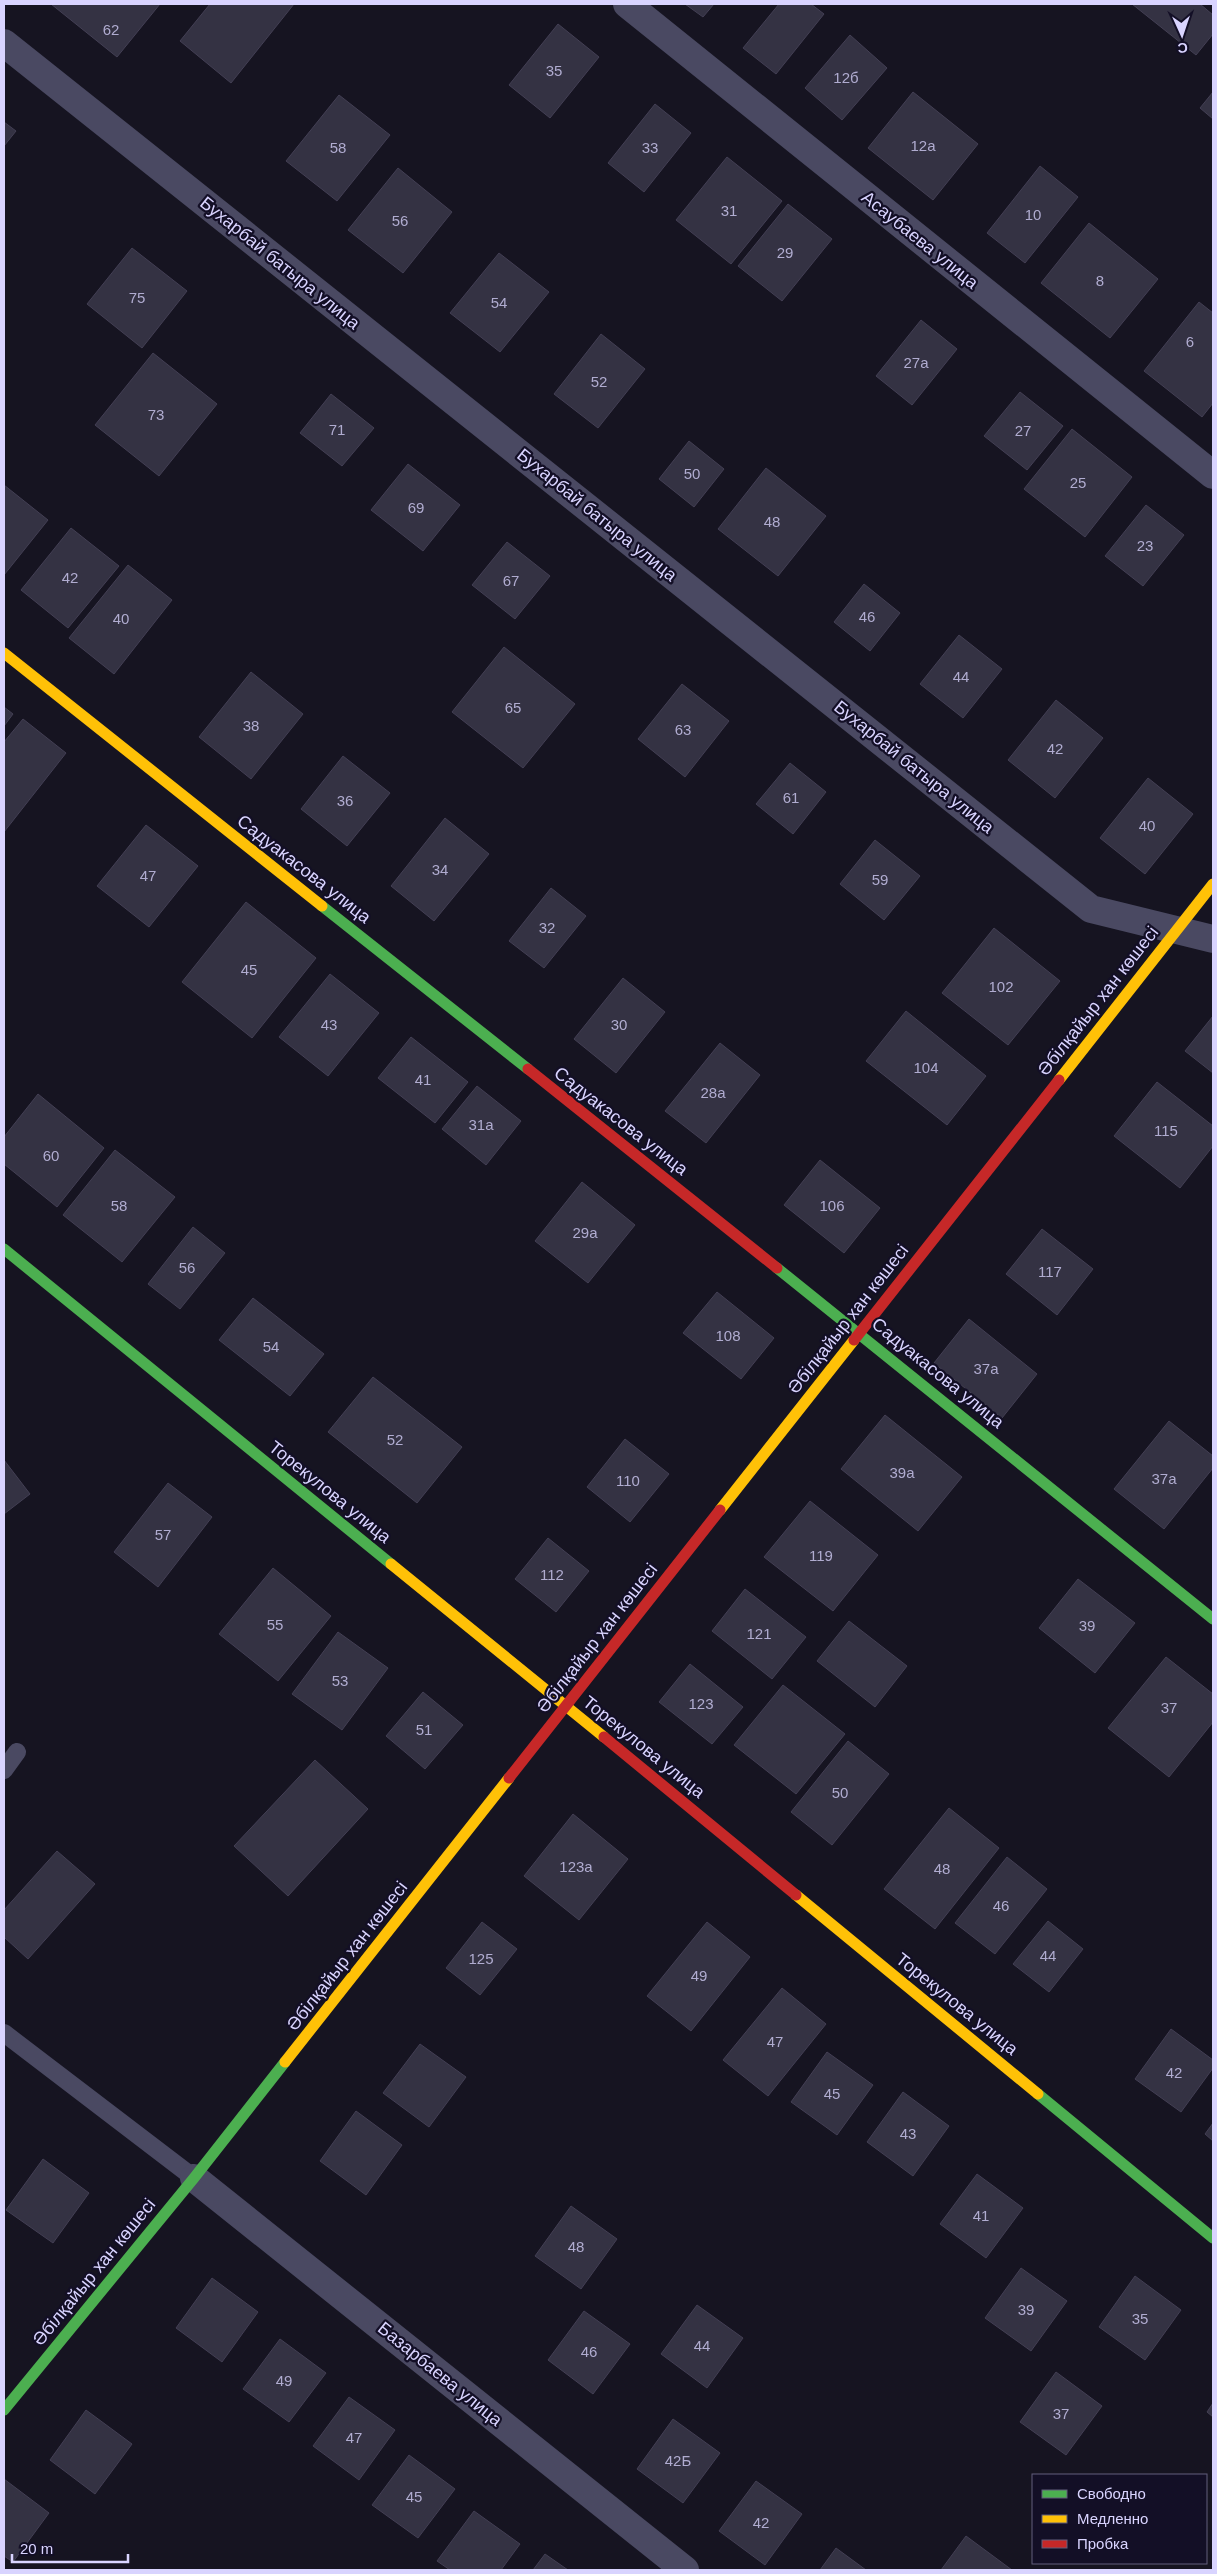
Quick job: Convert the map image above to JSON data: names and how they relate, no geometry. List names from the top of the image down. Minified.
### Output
{"streets":{"street":["Асаубаева улица","Бухарбай батыра улица","Садуакасова улица","Әбілқайыр хан көшесі","Торекулова улица","Базарбаева улица"]},"crossings":[["Бухарбай батыра улица","Әбілқайыр хан көшесі"],["Садуакасова улица","Әбілқайыр хан көшесі"],["Әбілқайыр хан көшесі","Торекулова улица"],["Әбілқайыр хан көшесі","Базарбаева улица"]],"house_numbers":["62","35","12б","12а","58","33","31","10","56","29","8","75","54","6","27а","52","73","71","27","50","25","69","48","23","42","67","46","40","44","65","38","63","42","61","36","40","34","47","59","32","45","102","43","30","104","41","28а","31а","115","60","58","106","29а","56","117","108","54","37а","52","39а","37а","110","57","119","112","55","39","121","53","123","37","51","50","123а","48","46","44","125","49","47","42","45","43","41","48","39","35","44","46","49","37","47","42Б","45","42"],"legend":["Свободно","Медленно","Пробка"],"scale_bar":"20 m","north":"bottom"}
